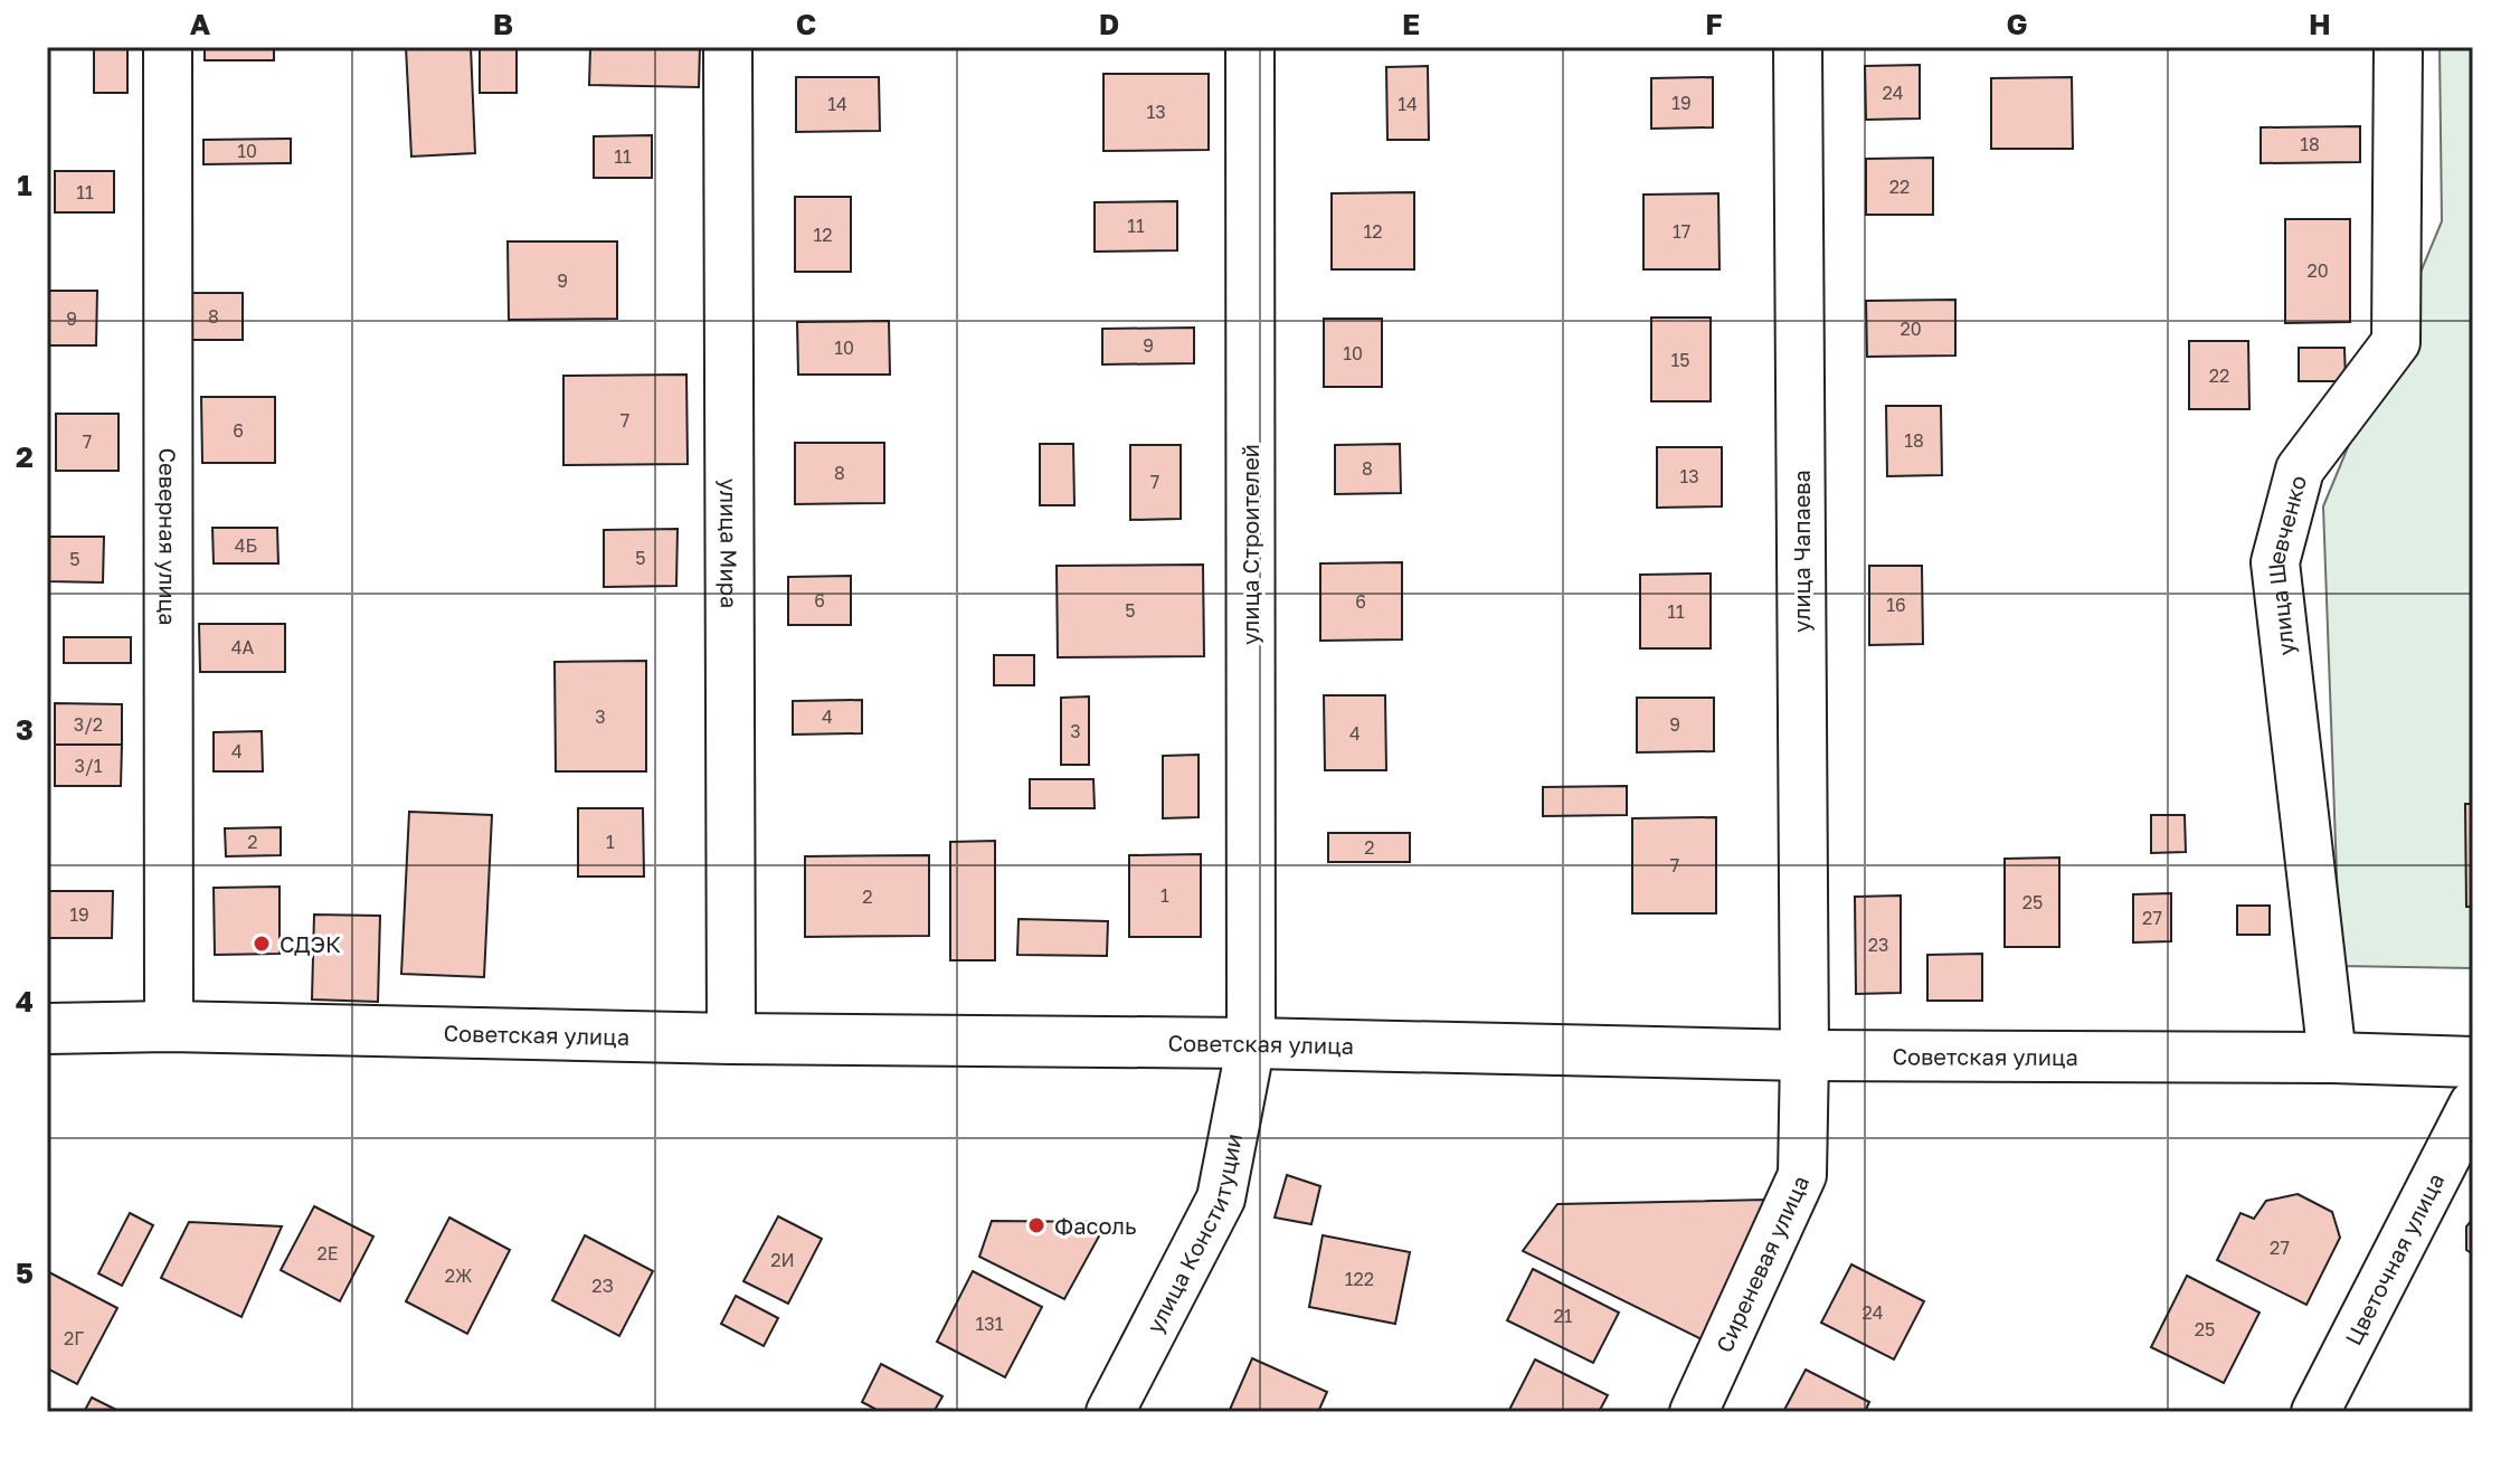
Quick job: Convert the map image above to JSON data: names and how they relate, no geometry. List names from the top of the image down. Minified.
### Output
{"streets":{"main road":["Советская улица"],"street":["Северная улица","улица Мира","улица Строителей","улица Чапаева","улица Шевченко","улица Конституции","Цветочная улица","Сиреневая улица"]},"crossings":[["Северная улица","Советская улица"],["улица Мира","Советская улица"],["улица Строителей","Советская улица"],["улица Строителей","улица Конституции"],["улица Чапаева","Советская улица"],["улица Чапаева","Сиреневая улица"],["улица Шевченко","Советская улица"],["Советская улица","улица Конституции"],["Советская улица","Сиреневая улица"]],"places":["СДЭК","Фасоль"],"house_numbers":["24","19","14","14","13","18","10","11","22","11","11","12","17","12","20","9","8","9","20","9","10","10","15","22","7","6","18","7","8","8","13","7","4Б","5","5","6","6","16","5","11","4А","3","4","3/2","9","3","4","4","3/1","2","1","2","7","1","2","25","19","27","23","27","2Е","2И","2Ж","122","2З","24","21","131","25","2Г"],"grid":{"columns":["A","B","C","D","E","F","G","H"],"rows":["1","2","3","4","5"]}}
